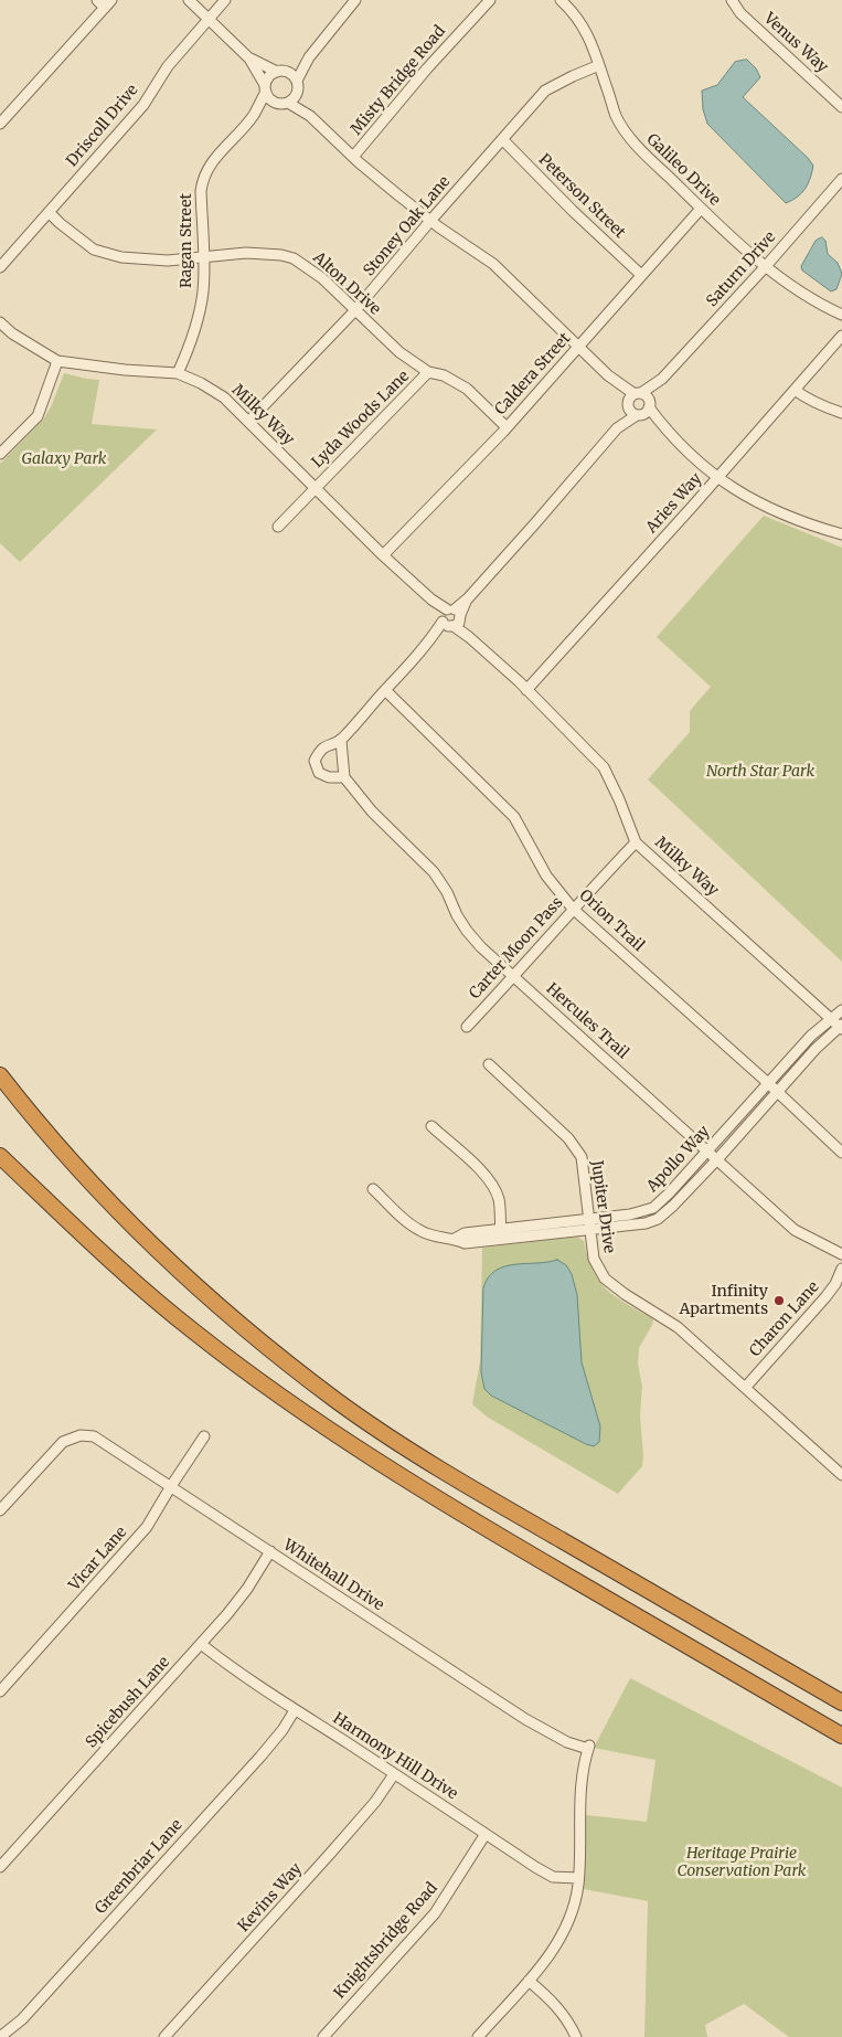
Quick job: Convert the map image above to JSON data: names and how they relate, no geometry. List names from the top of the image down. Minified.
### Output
{"streets":{"street":["Venus Way","Misty Bridge Road","Driscoll Drive","Galileo Drive","Peterson Street","Stoney Oak Lane","Ragan Street","Saturn Drive","Alton Drive","Caldera Street","Milky Way","Lyda Woods Lane","Aries Way","Orion Trail","Carter Moon Pass","Hercules Trail","Apollo Way","Jupiter Drive","Charon Lane","Vicar Lane","Whitehall Drive","Spicebush Lane","Harmony Hill Drive","Greenbriar Lane","Kevins Way","Knightsbridge Road"]},"crossings":[["Driscoll Drive","Alton Drive"],["Galileo Drive","Stoney Oak Lane"],["Galileo Drive","Saturn Drive"],["Galileo Drive","Caldera Street"],["Peterson Street","Stoney Oak Lane"],["Peterson Street","Caldera Street"],["Stoney Oak Lane","Alton Drive"],["Stoney Oak Lane","Milky Way"],["Ragan Street","Alton Drive"],["Ragan Street","Milky Way"],["Alton Drive","Caldera Street"],["Alton Drive","Lyda Woods Lane"],["Caldera Street","Milky Way"],["Milky Way","Lyda Woods Lane"],["Milky Way","Aries Way"],["Milky Way","Carter Moon Pass"],["Milky Way","Apollo Way"],["Orion Trail","Carter Moon Pass"],["Orion Trail","Apollo Way"],["Carter Moon Pass","Hercules Trail"],["Hercules Trail","Apollo Way"],["Apollo Way","Jupiter Drive"],["Jupiter Drive","Charon Lane"],["Vicar Lane","Whitehall Drive"],["Whitehall Drive","Spicebush Lane"],["Whitehall Drive","Harmony Hill Drive"],["Spicebush Lane","Harmony Hill Drive"],["Harmony Hill Drive","Greenbriar Lane"],["Harmony Hill Drive","Kevins Way"],["Harmony Hill Drive","Knightsbridge Road"]],"parks":["Galaxy Park","North Star Park","Heritage Prairie Conservation Park"],"places":["Infinity Apartments"]}
